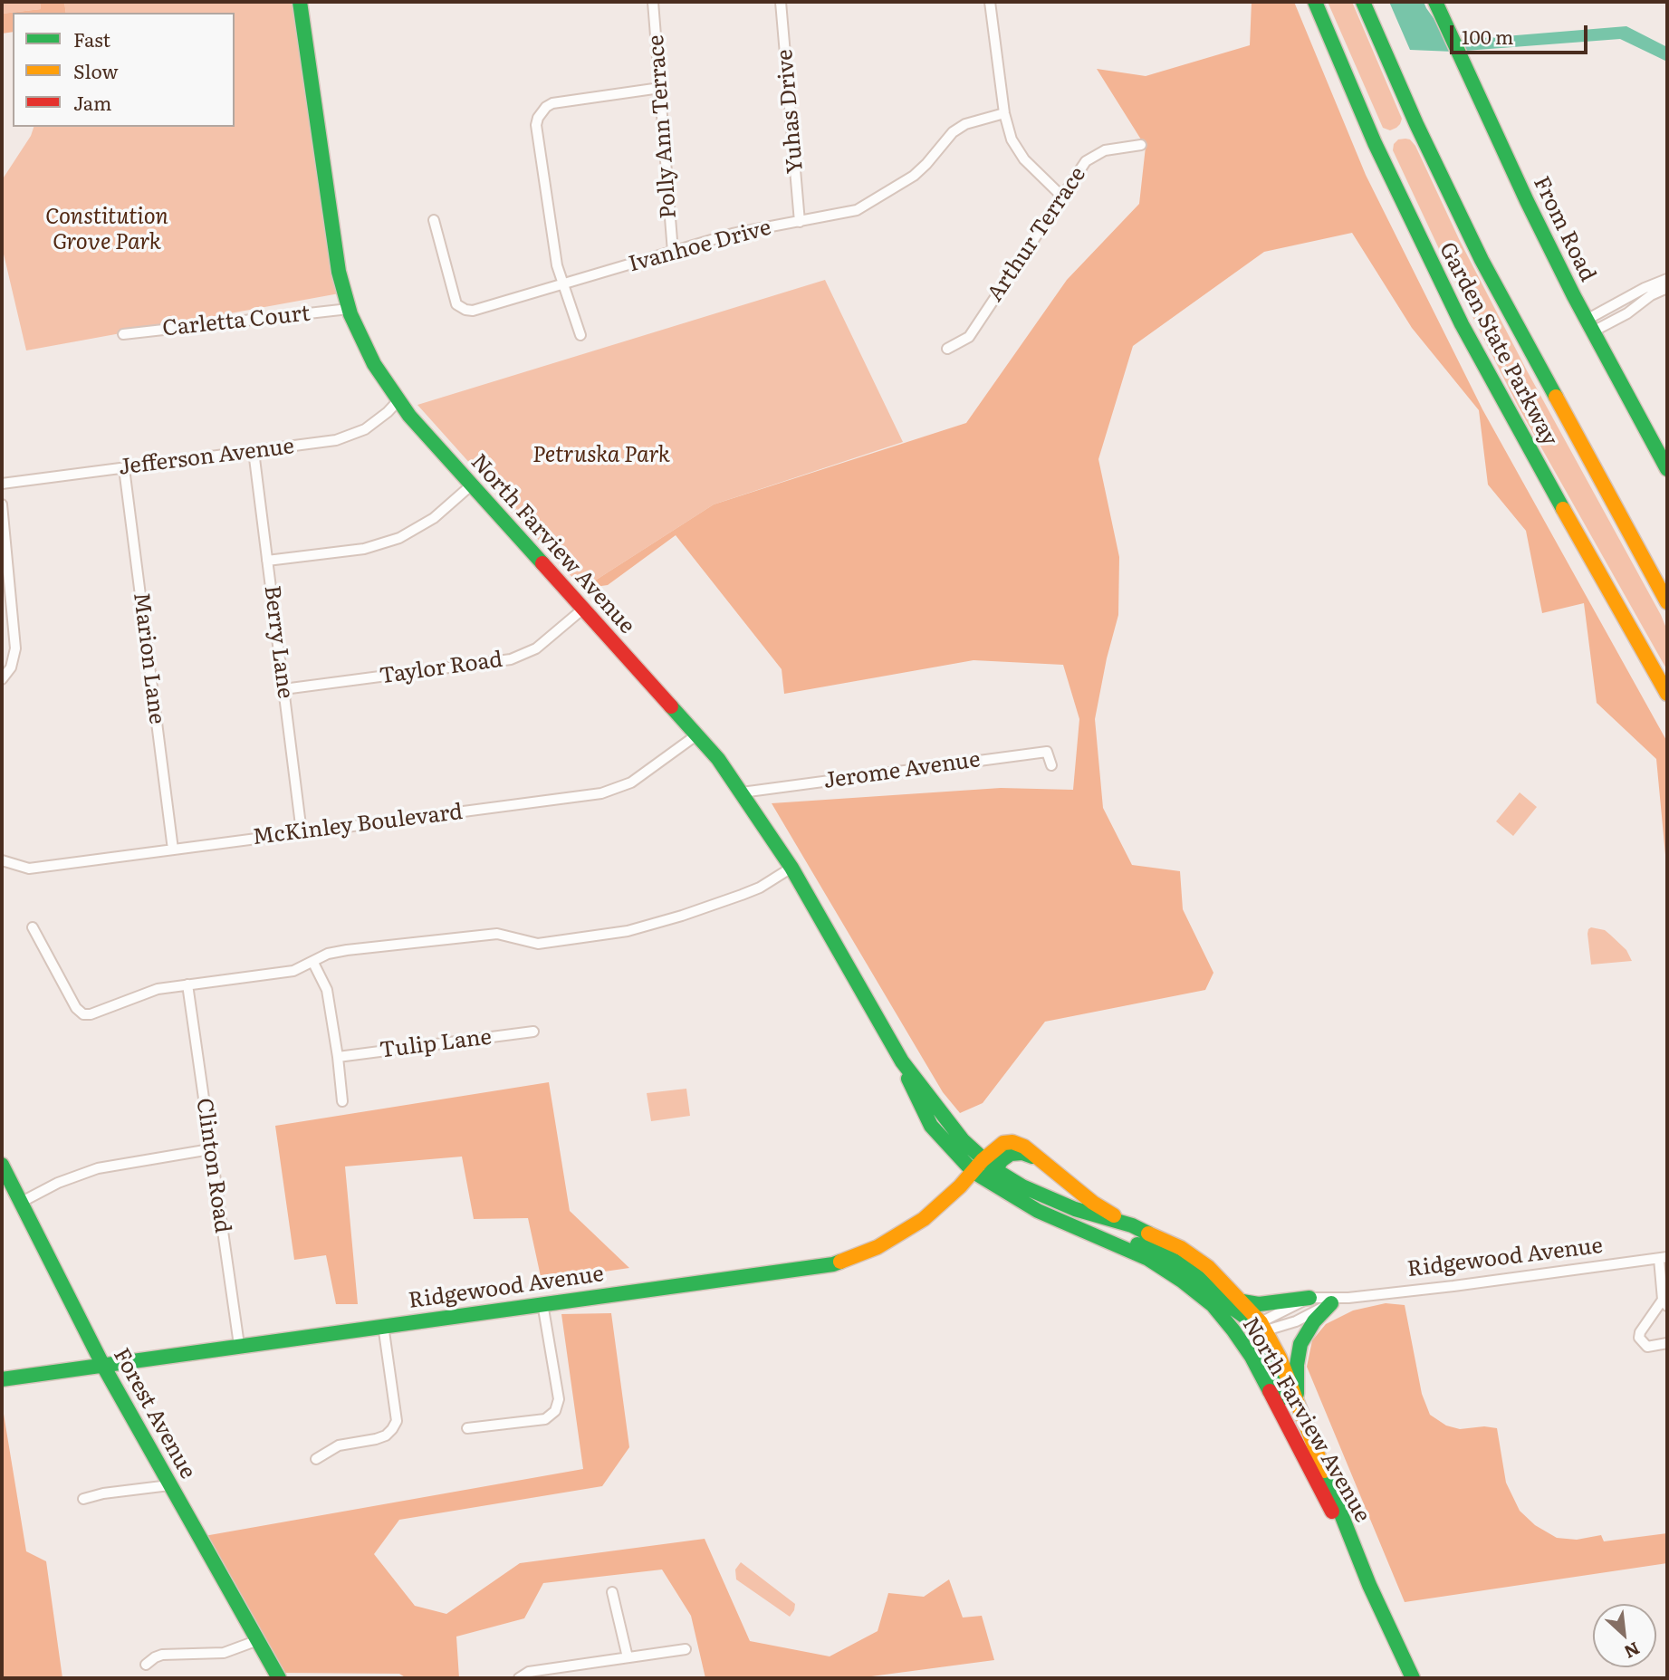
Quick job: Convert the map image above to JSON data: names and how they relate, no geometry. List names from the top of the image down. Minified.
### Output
{"streets":{"main road":["From Road","Garden State Parkway","North Farview Avenue","Ridgewood Avenue","Forest Avenue"],"street":["Yuhas Drive","Polly Ann Terrace","Arthur Terrace","Ivanhoe Drive","Carletta Court","Jefferson Avenue","Berry Lane","Marion Lane","Taylor Road","Jerome Avenue","McKinley Boulevard","Tulip Lane","Clinton Road"]},"crossings":[["Yuhas Drive","Ivanhoe Drive"],["Polly Ann Terrace","Ivanhoe Drive"],["Carletta Court","North Farview Avenue"],["Jefferson Avenue","North Farview Avenue"],["Jefferson Avenue","Berry Lane"],["Jefferson Avenue","Marion Lane"],["North Farview Avenue","Taylor Road"],["North Farview Avenue","Jerome Avenue"],["North Farview Avenue","McKinley Boulevard"],["North Farview Avenue","Ridgewood Avenue"],["Berry Lane","Taylor Road"],["Berry Lane","McKinley Boulevard"],["Marion Lane","McKinley Boulevard"],["Clinton Road","Ridgewood Avenue"],["Ridgewood Avenue","Forest Avenue"]],"parks":["Constitution Grove Park","Petruska Park"],"legend":["Fast","Slow","Jam"],"scale_bar":"100 m","north":"bottom right"}
